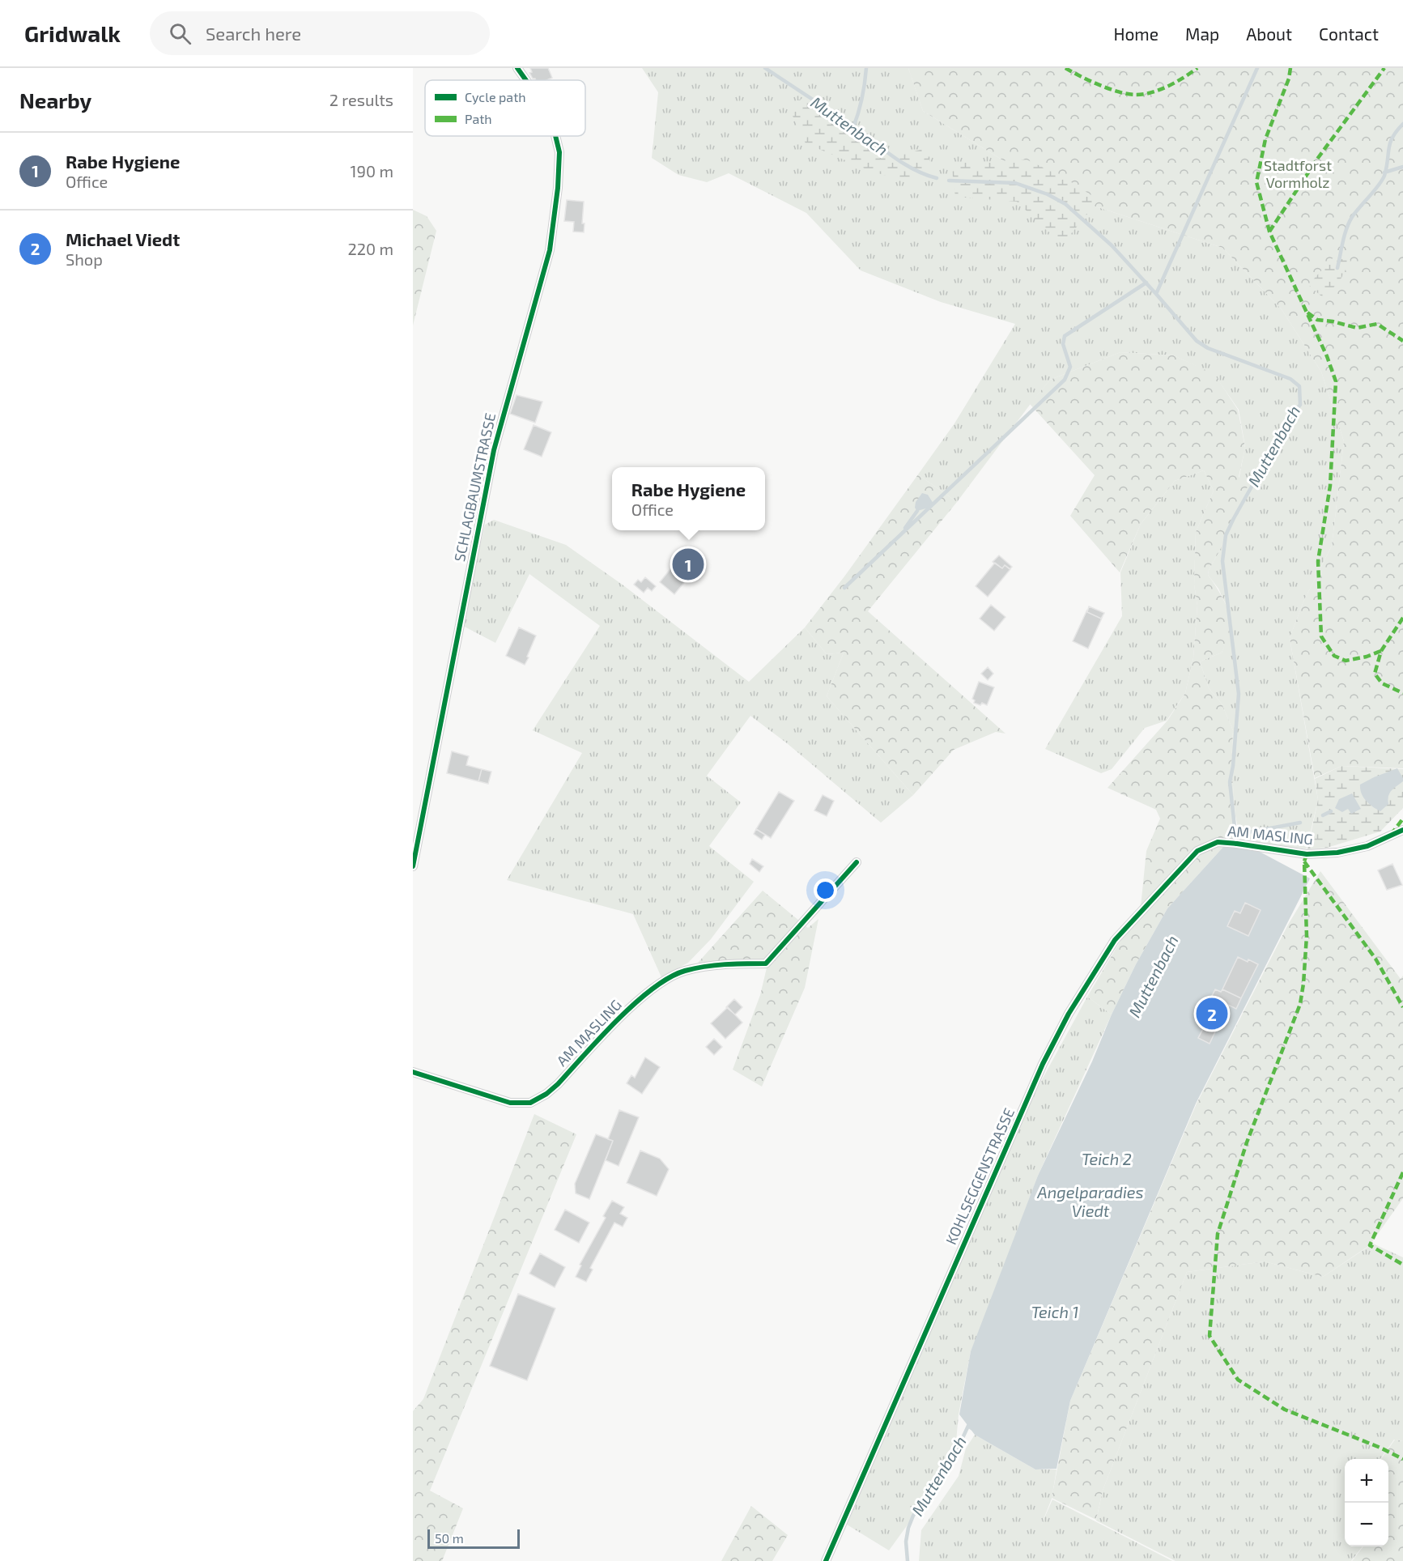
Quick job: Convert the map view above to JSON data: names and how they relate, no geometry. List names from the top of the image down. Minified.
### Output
{"streets":{"street":["SCHLAGBAUMSTRASSE","AM MASLING","KOHLSEGGENSTRASSE"]},"crossings":[["AM MASLING","KOHLSEGGENSTRASSE"]],"water":["Muttenbach","Teich 2","Angelparadies Viedt","Teich 1"],"parks":["Stadtforst Vormholz"],"legend":["Cycle path","Path"],"scale_bar":"50 m","page":{"header":"Gridwalk","search":"Search here","nav":["Home","Map","About","Contact"],"heading":["Nearby","2 results"],"list":[{"mark":"1","name":"Rabe Hygiene","note":"Office","value":"190 m"},{"mark":"2","name":"Michael Viedt","note":"Shop","value":"220 m"}],"popup":["Rabe Hygiene","Office"],"pins":["1","2"],"map_buttons":["+","−"],"scale":"50 m"}}
